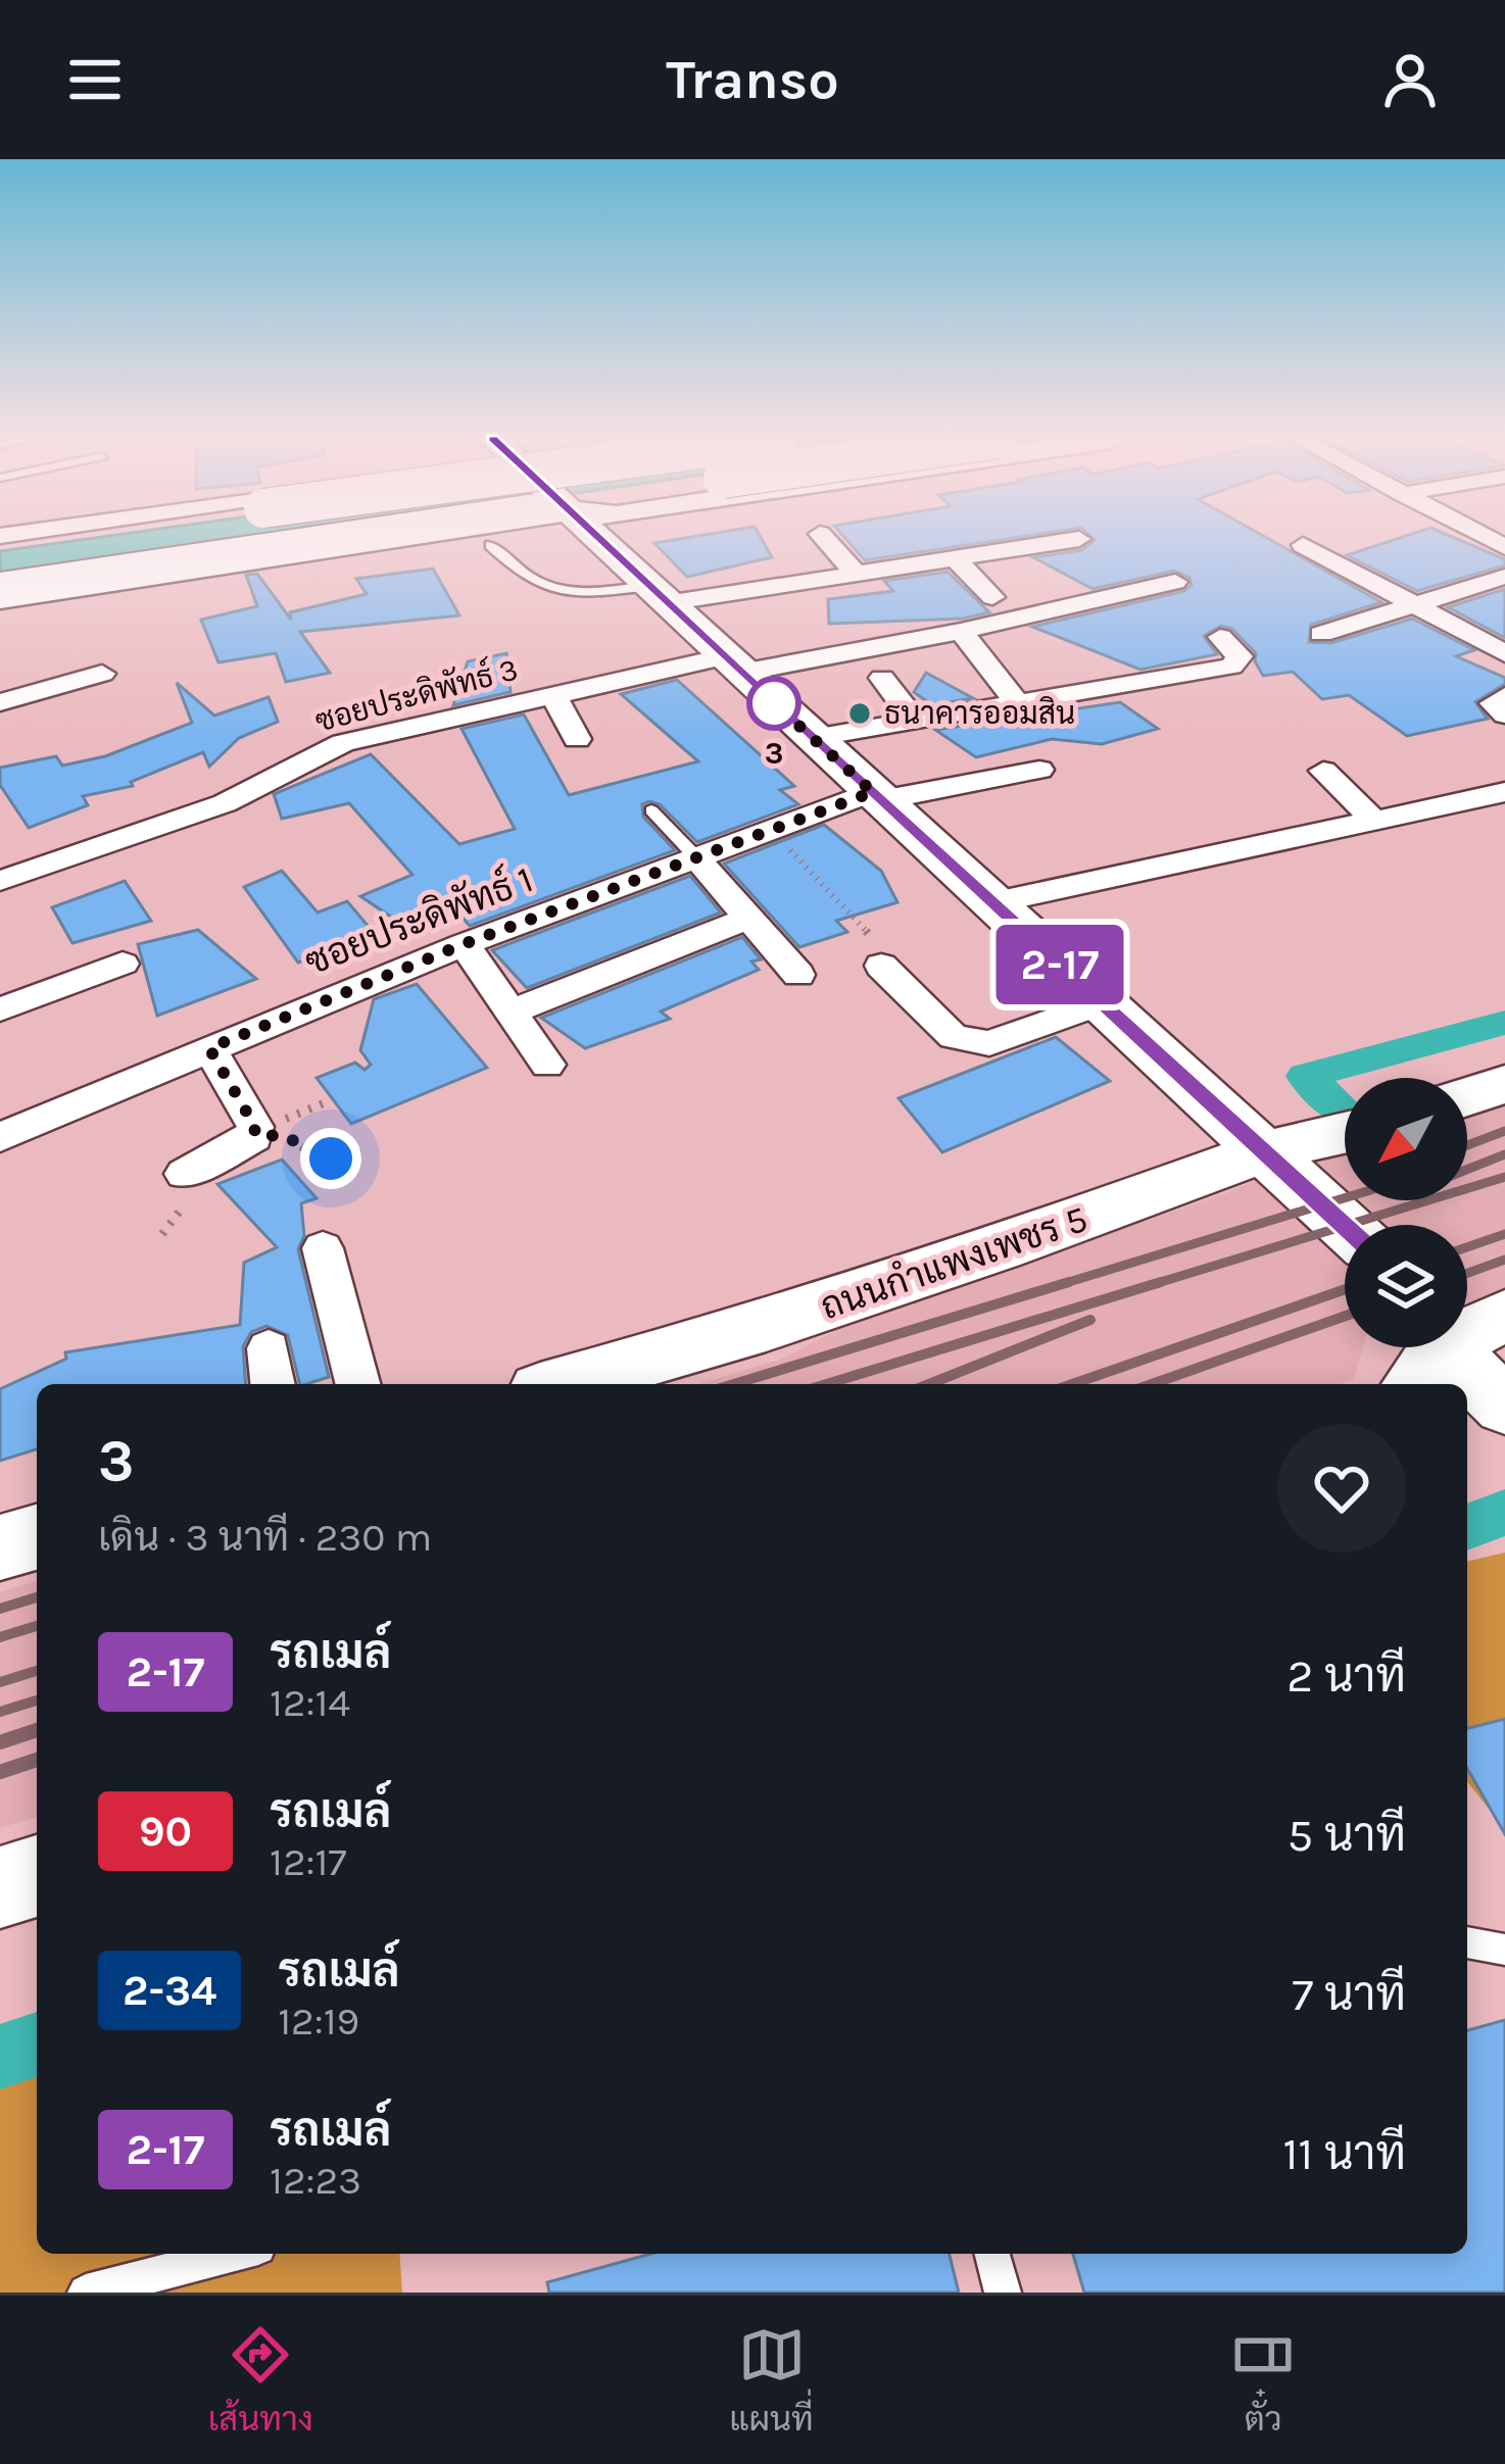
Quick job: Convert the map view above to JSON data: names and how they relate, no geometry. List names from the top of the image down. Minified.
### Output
{"streets":{"main road":["ถนนกำแพงเพชร 5"],"street":["ซอยประดิพัทธ์ 3","ซอยประดิพัทธ์ 1"]},"places":["3","ธนาคารออมสิน"],"lines":["bus line 2-17"],"north":"bottom left","page":{"header":"Transo","on_map":"2-17","heading":["3","เดิน · 3 นาที · 230 m"],"list":[{"mark":"2-17","name":"รถเมล์","note":"12:14","value":"2 นาที"},{"mark":"90","name":"รถเมล์","note":"12:17","value":"5 นาที"},{"mark":"2-34","name":"รถเมล์","note":"12:19","value":"7 นาที"},{"mark":"2-17","name":"รถเมล์","note":"12:23","value":"11 นาที"}],"tabs":["เส้นทาง","แผนที่","ตั๋ว"]}}
